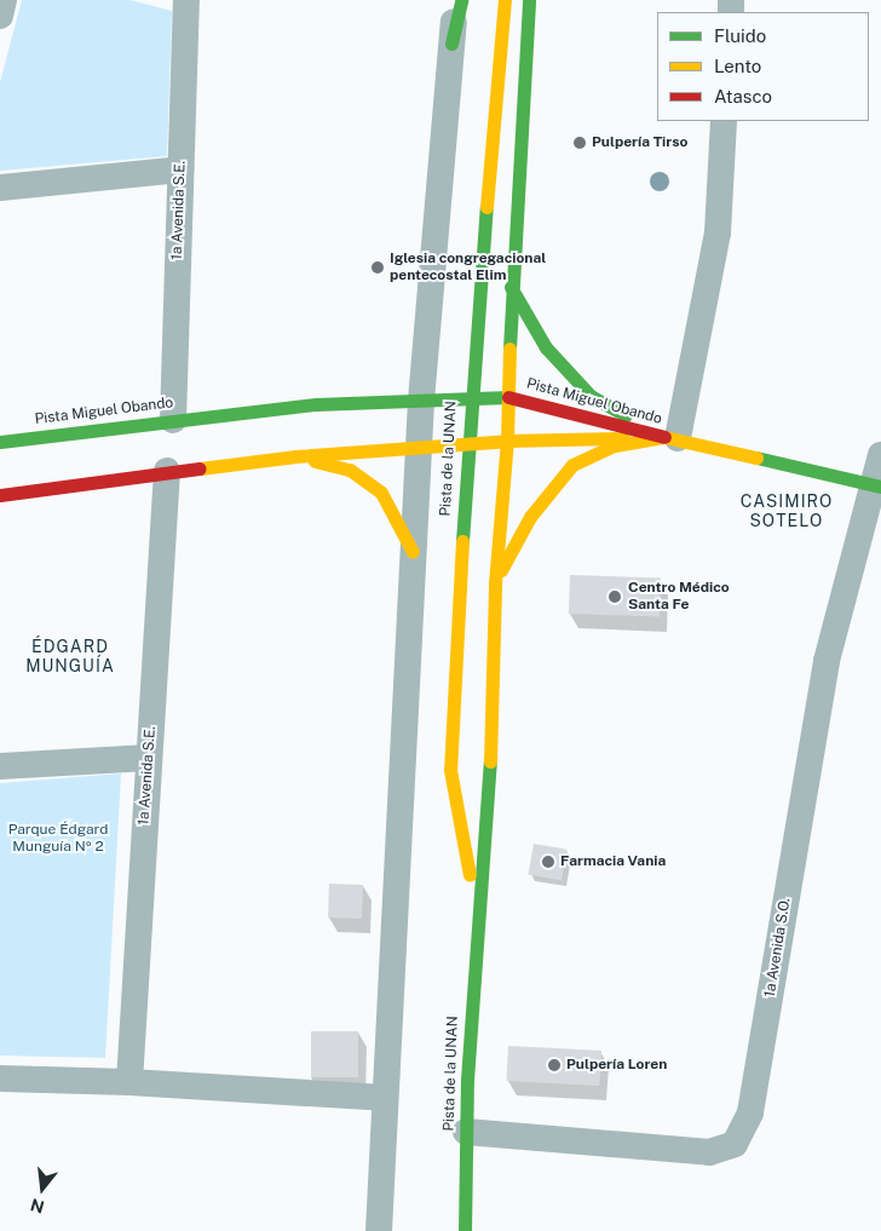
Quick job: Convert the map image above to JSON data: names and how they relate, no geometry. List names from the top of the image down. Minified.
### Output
{"streets":{"main road":["Pista Miguel Obando","Pista de la UNAN"],"street":["1a Avenida S.E.","1a Avenida S.O."]},"crossings":[["1a Avenida S.E.","Pista Miguel Obando"],["Pista Miguel Obando","Pista de la UNAN"],["Pista de la UNAN","1a Avenida S.O."]],"districts":["CASIMIRO SOTELO","ÉDGARD MUNGUÍA"],"parks":["Parque Édgard Munguía Nº 2"],"places":["Pulpería Tirso","Iglesia congregacional pentecostal Elim","Centro Médico Santa Fe","Farmacia Vania","Pulpería Loren"],"legend":["Fluido","Lento","Atasco"],"north":"bottom"}
